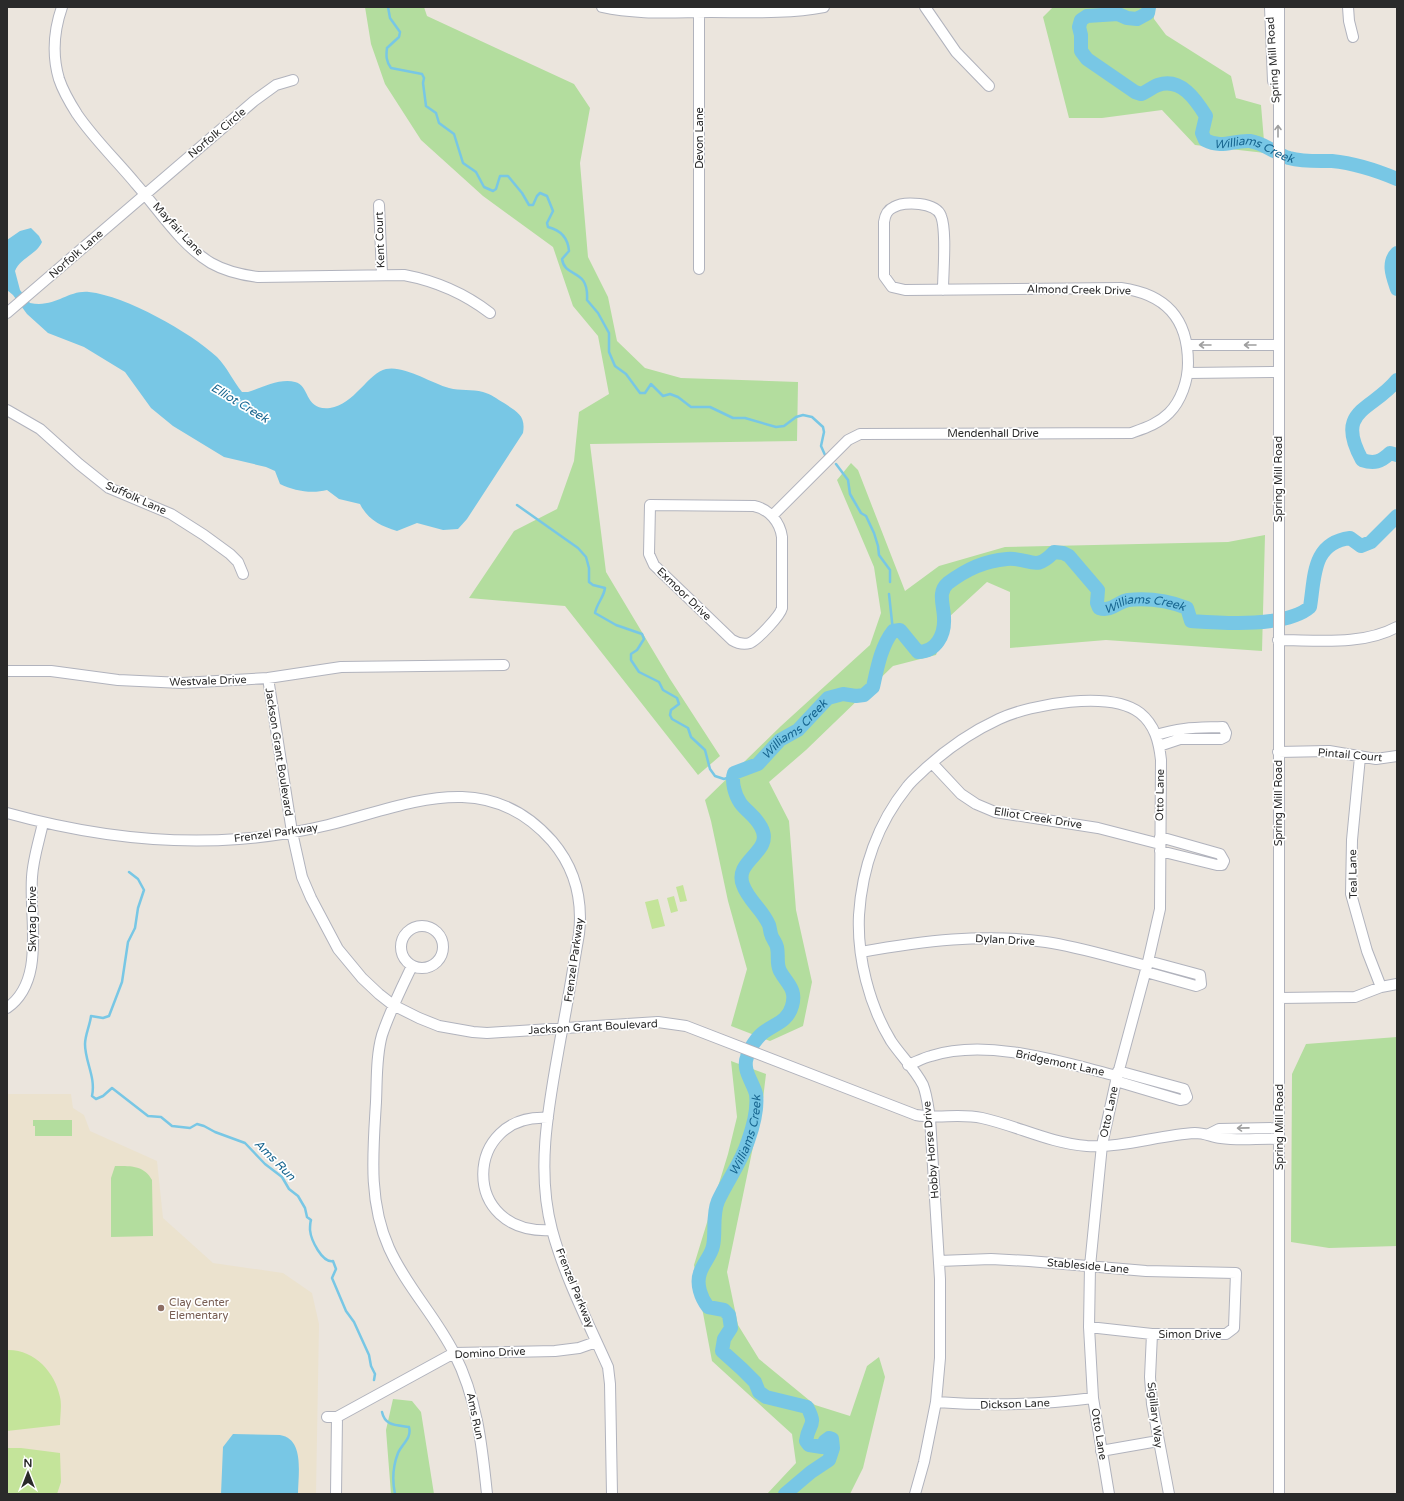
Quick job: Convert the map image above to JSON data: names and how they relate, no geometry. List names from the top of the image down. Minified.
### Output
{"streets":{"street":["Spring Mill Road","Norfolk Circle","Devon Lane","Mayfair Lane","Kent Court","Norfolk Lane","Almond Creek Drive","Mendenhall Drive","Suffolk Lane","Exmoor Drive","Westvale Drive","Jackson Grant Boulevard","Pintail Court","Otto Lane","Elliot Creek Drive","Frenzel Parkway","Teal Lane","Skytag Drive","Dylan Drive","Bridgemont Lane","Hobby Horse Drive","Stableside Lane","Simon Drive","Domino Drive","Dickson Lane","Sigillary Way","Ams Run"]},"crossings":[["Spring Mill Road","Jackson Grant Boulevard"],["Spring Mill Road","Pintail Court"],["Norfolk Circle","Mayfair Lane"],["Norfolk Circle","Norfolk Lane"],["Mayfair Lane","Kent Court"],["Mayfair Lane","Norfolk Lane"],["Almond Creek Drive","Mendenhall Drive"],["Mendenhall Drive","Exmoor Drive"],["Westvale Drive","Jackson Grant Boulevard"],["Jackson Grant Boulevard","Otto Lane"],["Jackson Grant Boulevard","Frenzel Parkway"],["Jackson Grant Boulevard","Hobby Horse Drive"],["Jackson Grant Boulevard","Ams Run"],["Pintail Court","Teal Lane"],["Otto Lane","Elliot Creek Drive"],["Otto Lane","Dylan Drive"],["Otto Lane","Bridgemont Lane"],["Otto Lane","Hobby Horse Drive"],["Otto Lane","Stableside Lane"],["Otto Lane","Simon Drive"],["Otto Lane","Dickson Lane"],["Elliot Creek Drive","Hobby Horse Drive"],["Frenzel Parkway","Skytag Drive"],["Frenzel Parkway","Domino Drive"],["Dylan Drive","Hobby Horse Drive"],["Bridgemont Lane","Hobby Horse Drive"],["Hobby Horse Drive","Stableside Lane"],["Hobby Horse Drive","Dickson Lane"],["Stableside Lane","Simon Drive"],["Simon Drive","Sigillary Way"],["Domino Drive","Ams Run"]],"water":["Williams Creek","Elliot Creek","Ams Run"],"places":["Clay Center Elementary"],"north":"top"}
